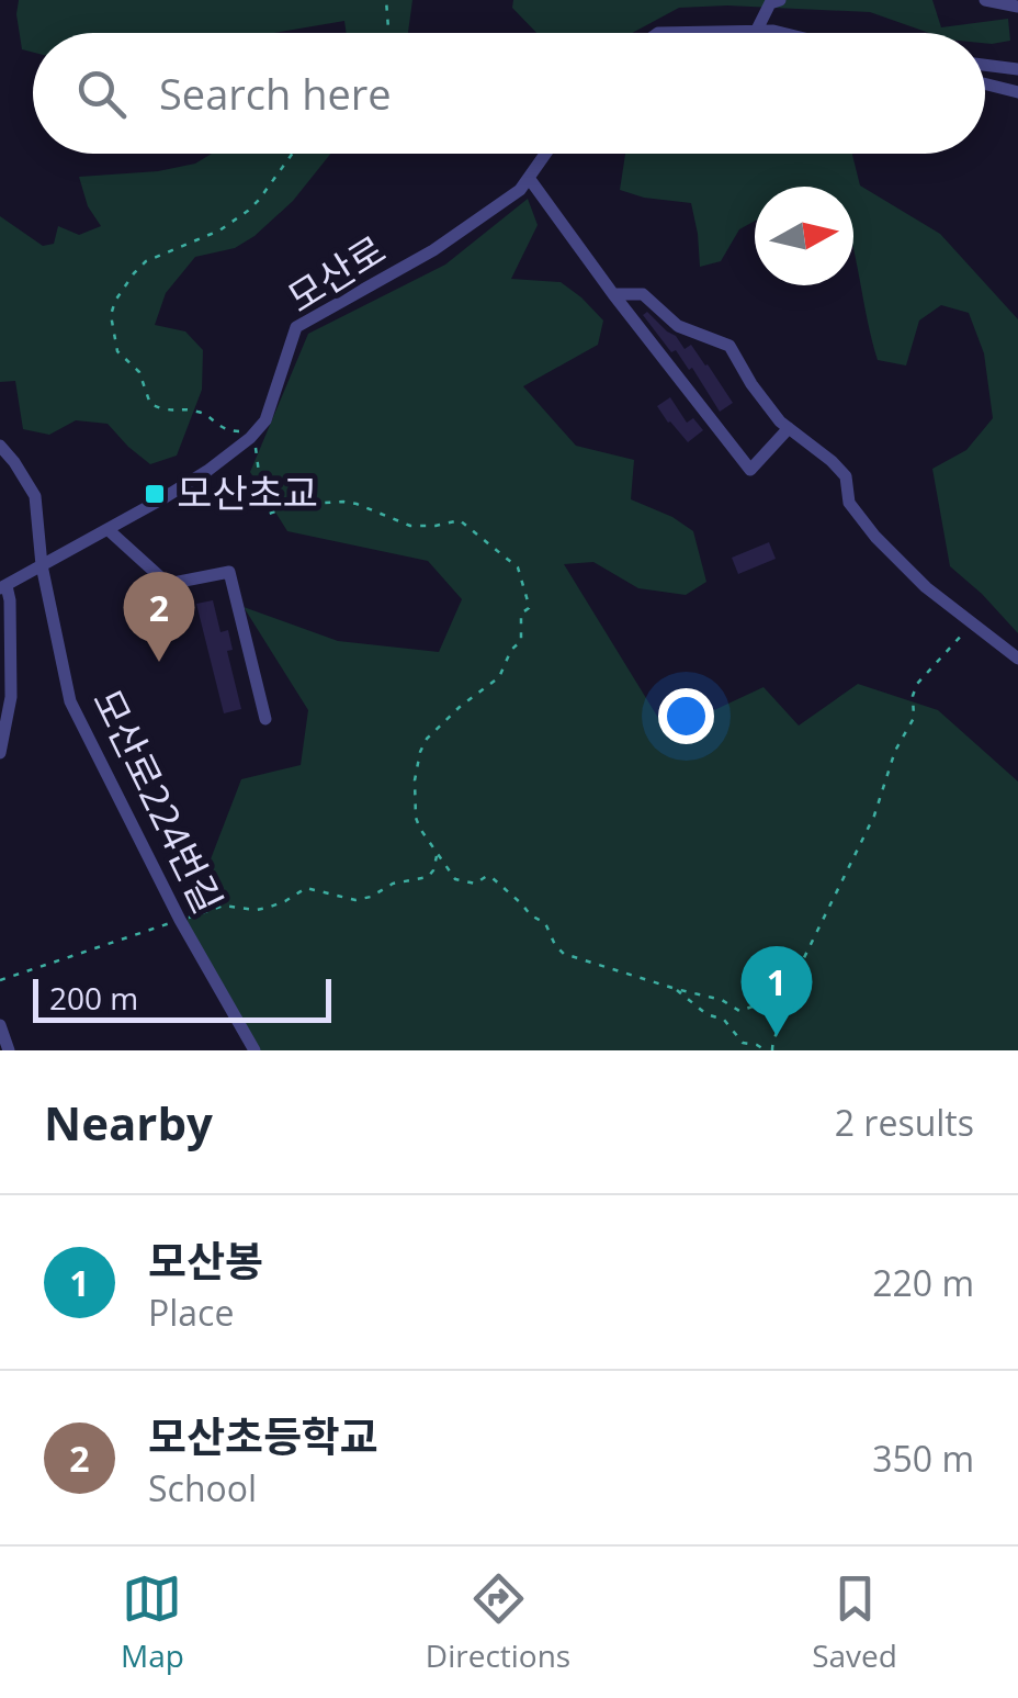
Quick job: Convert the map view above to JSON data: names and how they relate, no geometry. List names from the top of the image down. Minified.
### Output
{"streets":{"street":["모산로","모산로224번길"]},"crossings":[["모산로","모산로224번길"]],"places":{"transit":["모산초교"]},"scale_bar":"200 m","north":"right","page":{"search":"Search here","pins":["2","1"],"scale":"200 m","heading":["Nearby","2 results"],"list":[{"mark":"1","name":"모산봉","note":"Place","value":"220 m"},{"mark":"2","name":"모산초등학교","note":"School","value":"350 m"}],"nav":["Map","Directions","Saved"]}}
